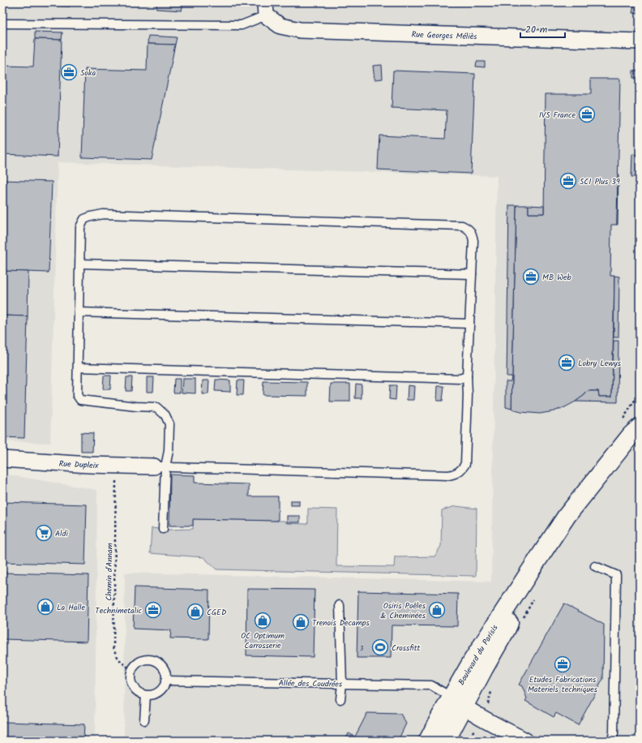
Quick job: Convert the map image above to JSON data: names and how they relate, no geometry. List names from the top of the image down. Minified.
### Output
{"streets":{"street":["Rue Georges Méliès","Rue Dupleix","Boulevard du Parisis"],"lane":["Allée des Coudrées"],"path":["Chemin d'Annam"]},"crossings":[["Rue Dupleix","Chemin d'Annam"],["Chemin d'Annam","Allée des Coudrées"],["Boulevard du Parisis","Allée des Coudrées"]],"places":{"office":["Soka","IVS France","SCI Plus 39","MB Web","Lobry Lewys","Technimetalic","Etudes Fabrications Materiels techniques"],"supermarket":["Aldi"],"shop":["La Halle","Osiris Poêles & Cheminées","CGED","OC Optimum Carrosserie","Trenois Decamps"],"sports":["Crossfitt"]},"house_numbers":["3"],"scale_bar":"20 m"}
